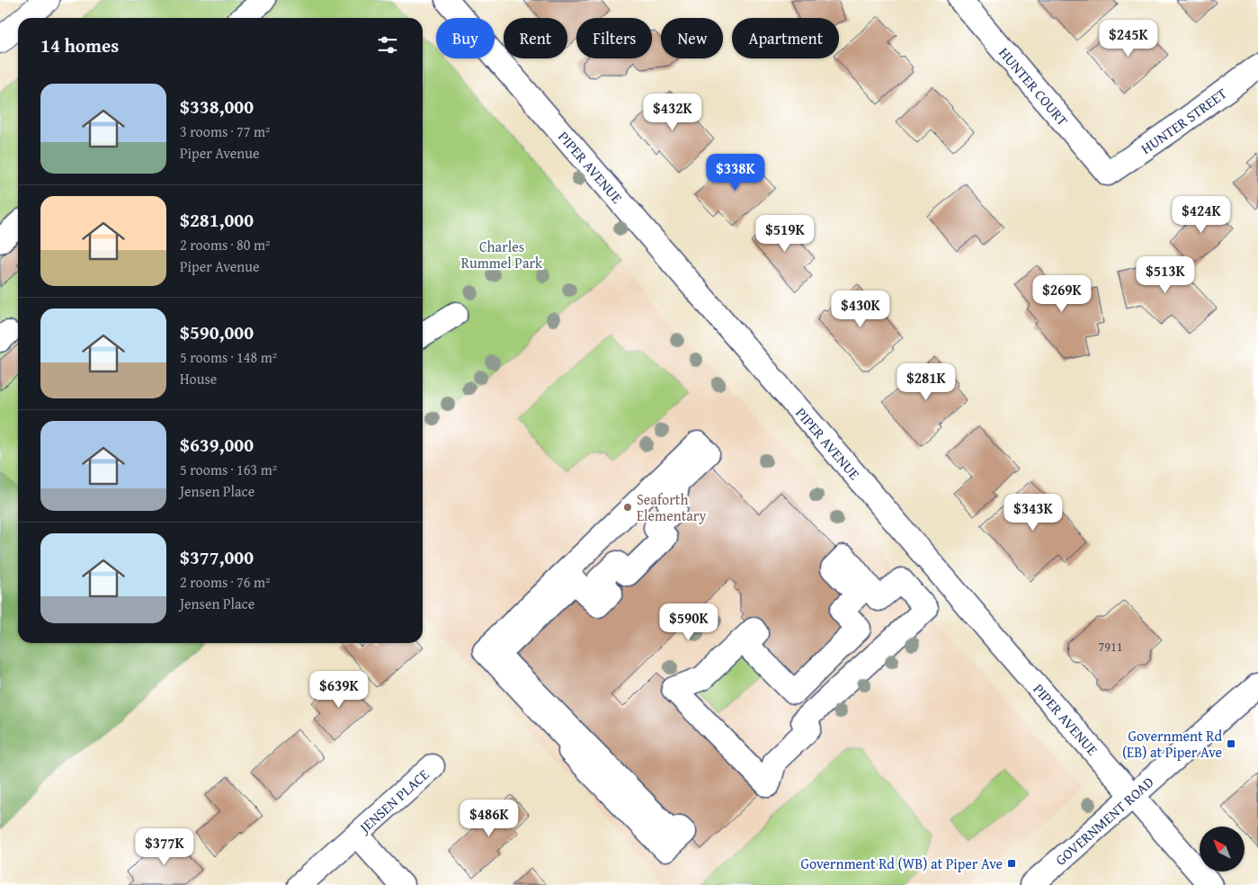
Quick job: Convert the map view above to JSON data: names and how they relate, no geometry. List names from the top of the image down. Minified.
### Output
{"streets":{"street":["HUNTER COURT","HUNTER STREET","PIPER AVENUE","JENSEN PLACE","GOVERNMENT ROAD"]},"crossings":[["HUNTER COURT","HUNTER STREET"],["PIPER AVENUE","GOVERNMENT ROAD"]],"parks":["Charles Rummel Park"],"places":{"other":["Seaforth Elementary"],"transit":["Government Rd (EB) at Piper Ave","Government Rd (WB) at Piper Ave"]},"house_numbers":["7911"],"north":"top left","page":{"chip":["Buy","Rent","Filters","New","Apartment"],"heading":"14 homes","price":["$245K","$432K","$338K","$424K","$519K","$513K","$269K","$430K","$281K","$343K","$590K","$639K","$486K","$377K"],"list":[{"name":"$338,000","note":"3 rooms · 77 m² · Piper Avenue"},{"name":"$281,000","note":"2 rooms · 80 m² · Piper Avenue"},{"name":"$590,000","note":"5 rooms · 148 m² · House"},{"name":"$639,000","note":"5 rooms · 163 m² · Jensen Place"},{"name":"$377,000","note":"2 rooms · 76 m² · Jensen Place"}]}}
